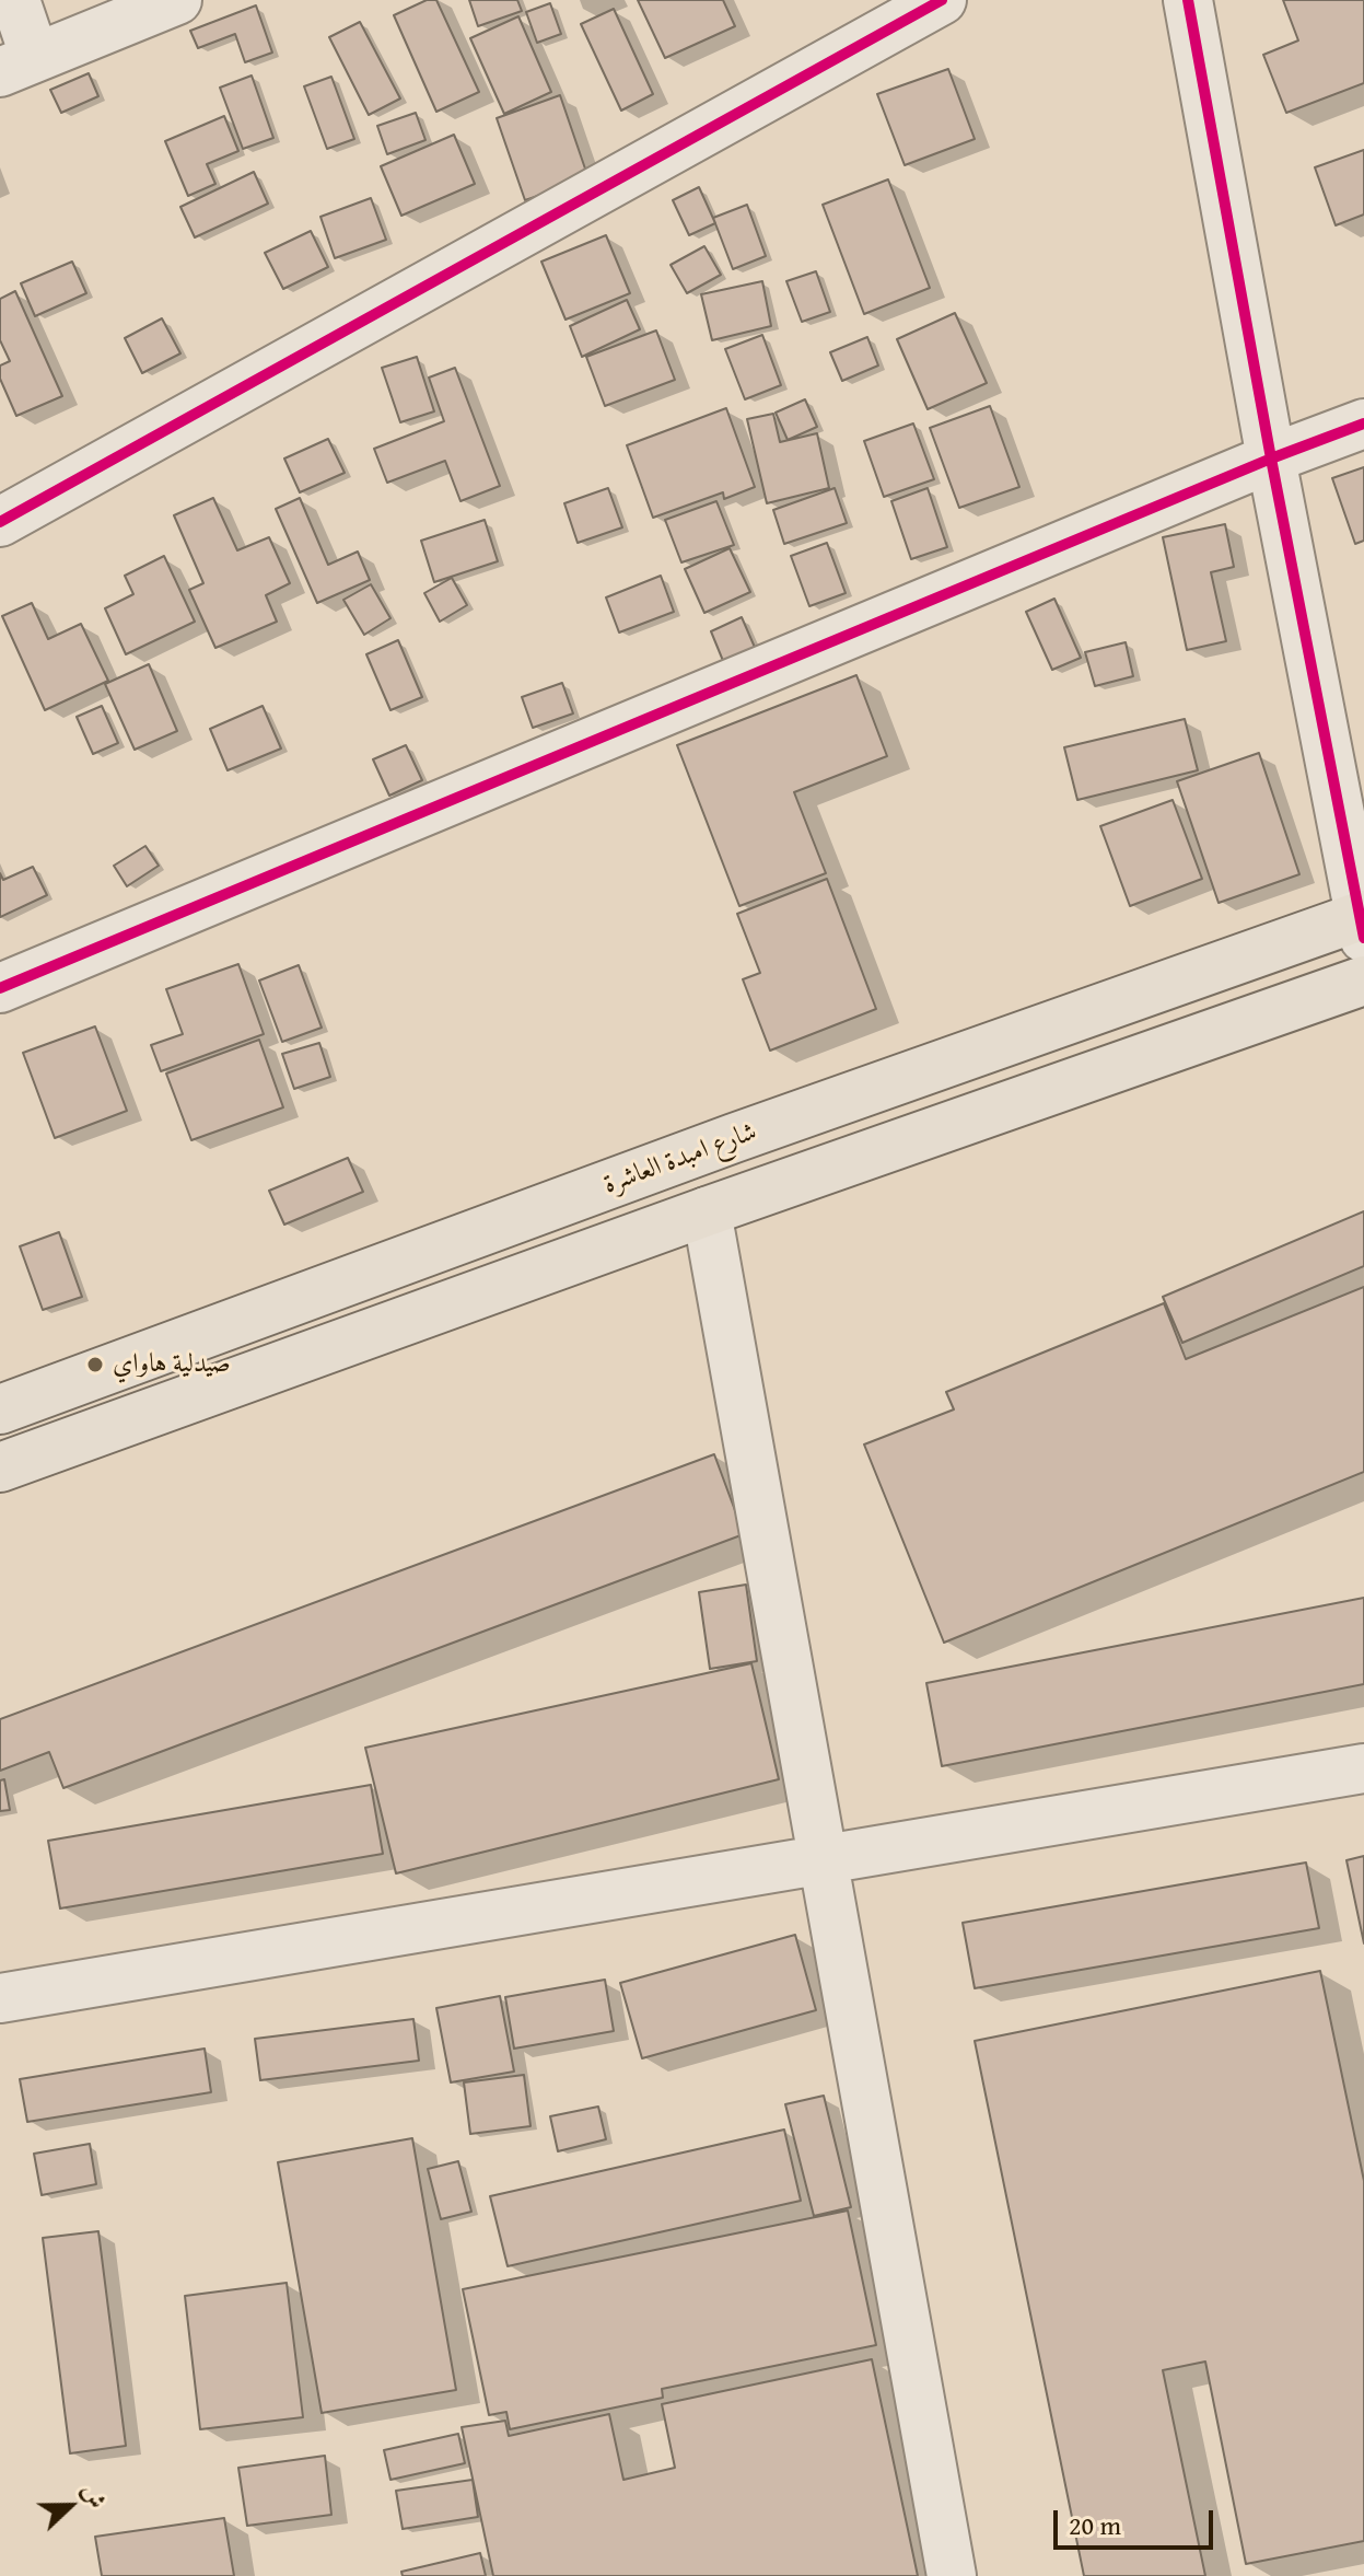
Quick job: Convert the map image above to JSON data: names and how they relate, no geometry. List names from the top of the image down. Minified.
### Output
{"streets":{"main road":["شارع امبدة العاشرة"]},"places":["صيدلية هاواي"],"scale_bar":"20 m","north":"right"}
